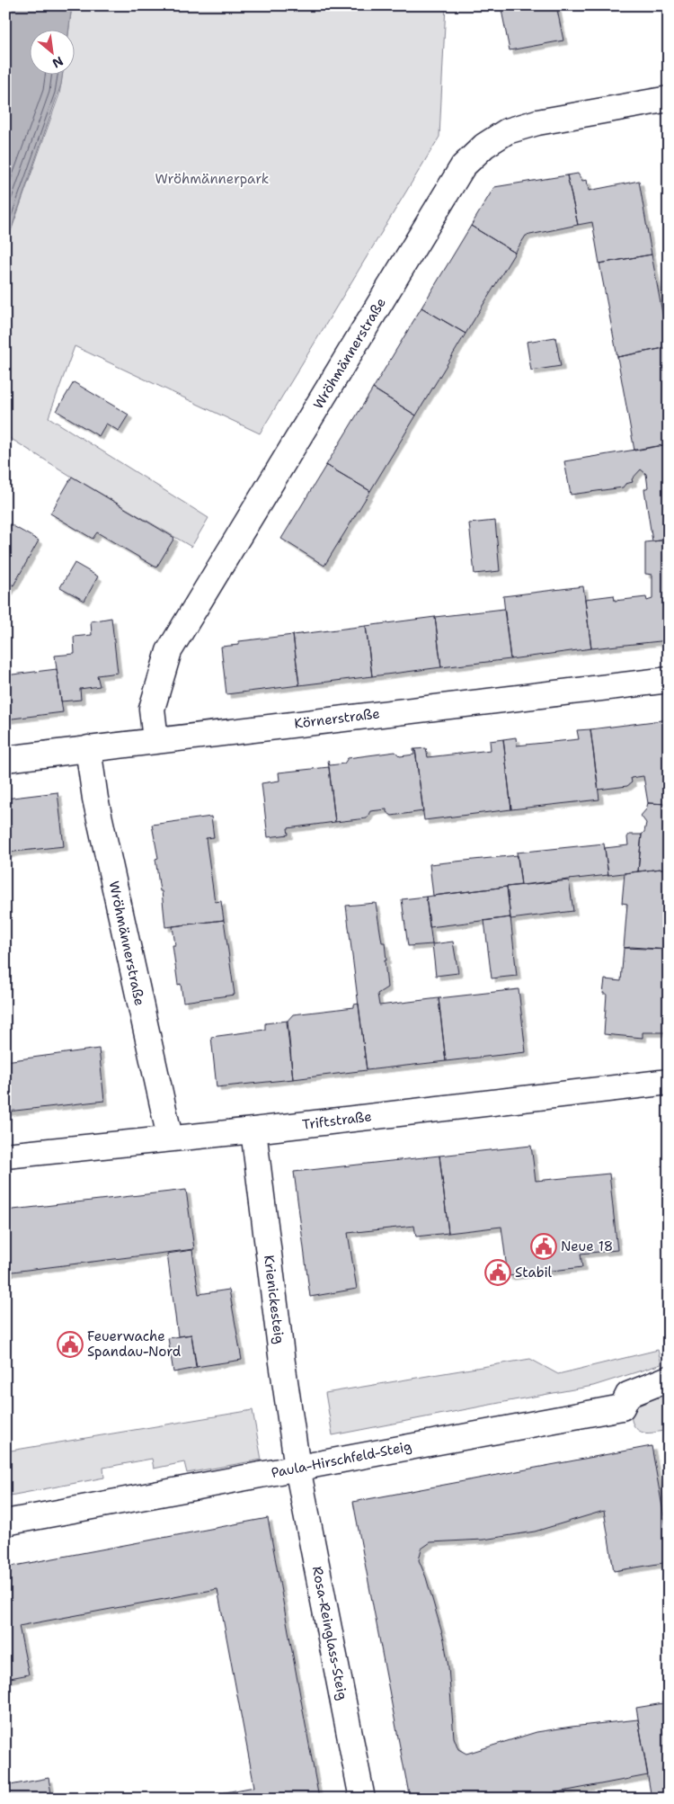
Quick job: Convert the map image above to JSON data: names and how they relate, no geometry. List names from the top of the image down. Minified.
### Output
{"streets":{"street":["Wröhmännerstraße","Körnerstraße","Triftstraße","Krienickesteig","Paula-Hirschfeld-Steig","Rosa-Reinglass-Steig"]},"crossings":[["Wröhmännerstraße","Körnerstraße"],["Wröhmännerstraße","Triftstraße"],["Triftstraße","Krienickesteig"],["Krienickesteig","Paula-Hirschfeld-Steig"],["Krienickesteig","Rosa-Reinglass-Steig"],["Paula-Hirschfeld-Steig","Rosa-Reinglass-Steig"]],"parks":["Wröhmännerpark"],"places":{"public building":["Neue 18","Stabil","Feuerwache Spandau-Nord"]},"north":"bottom right"}
